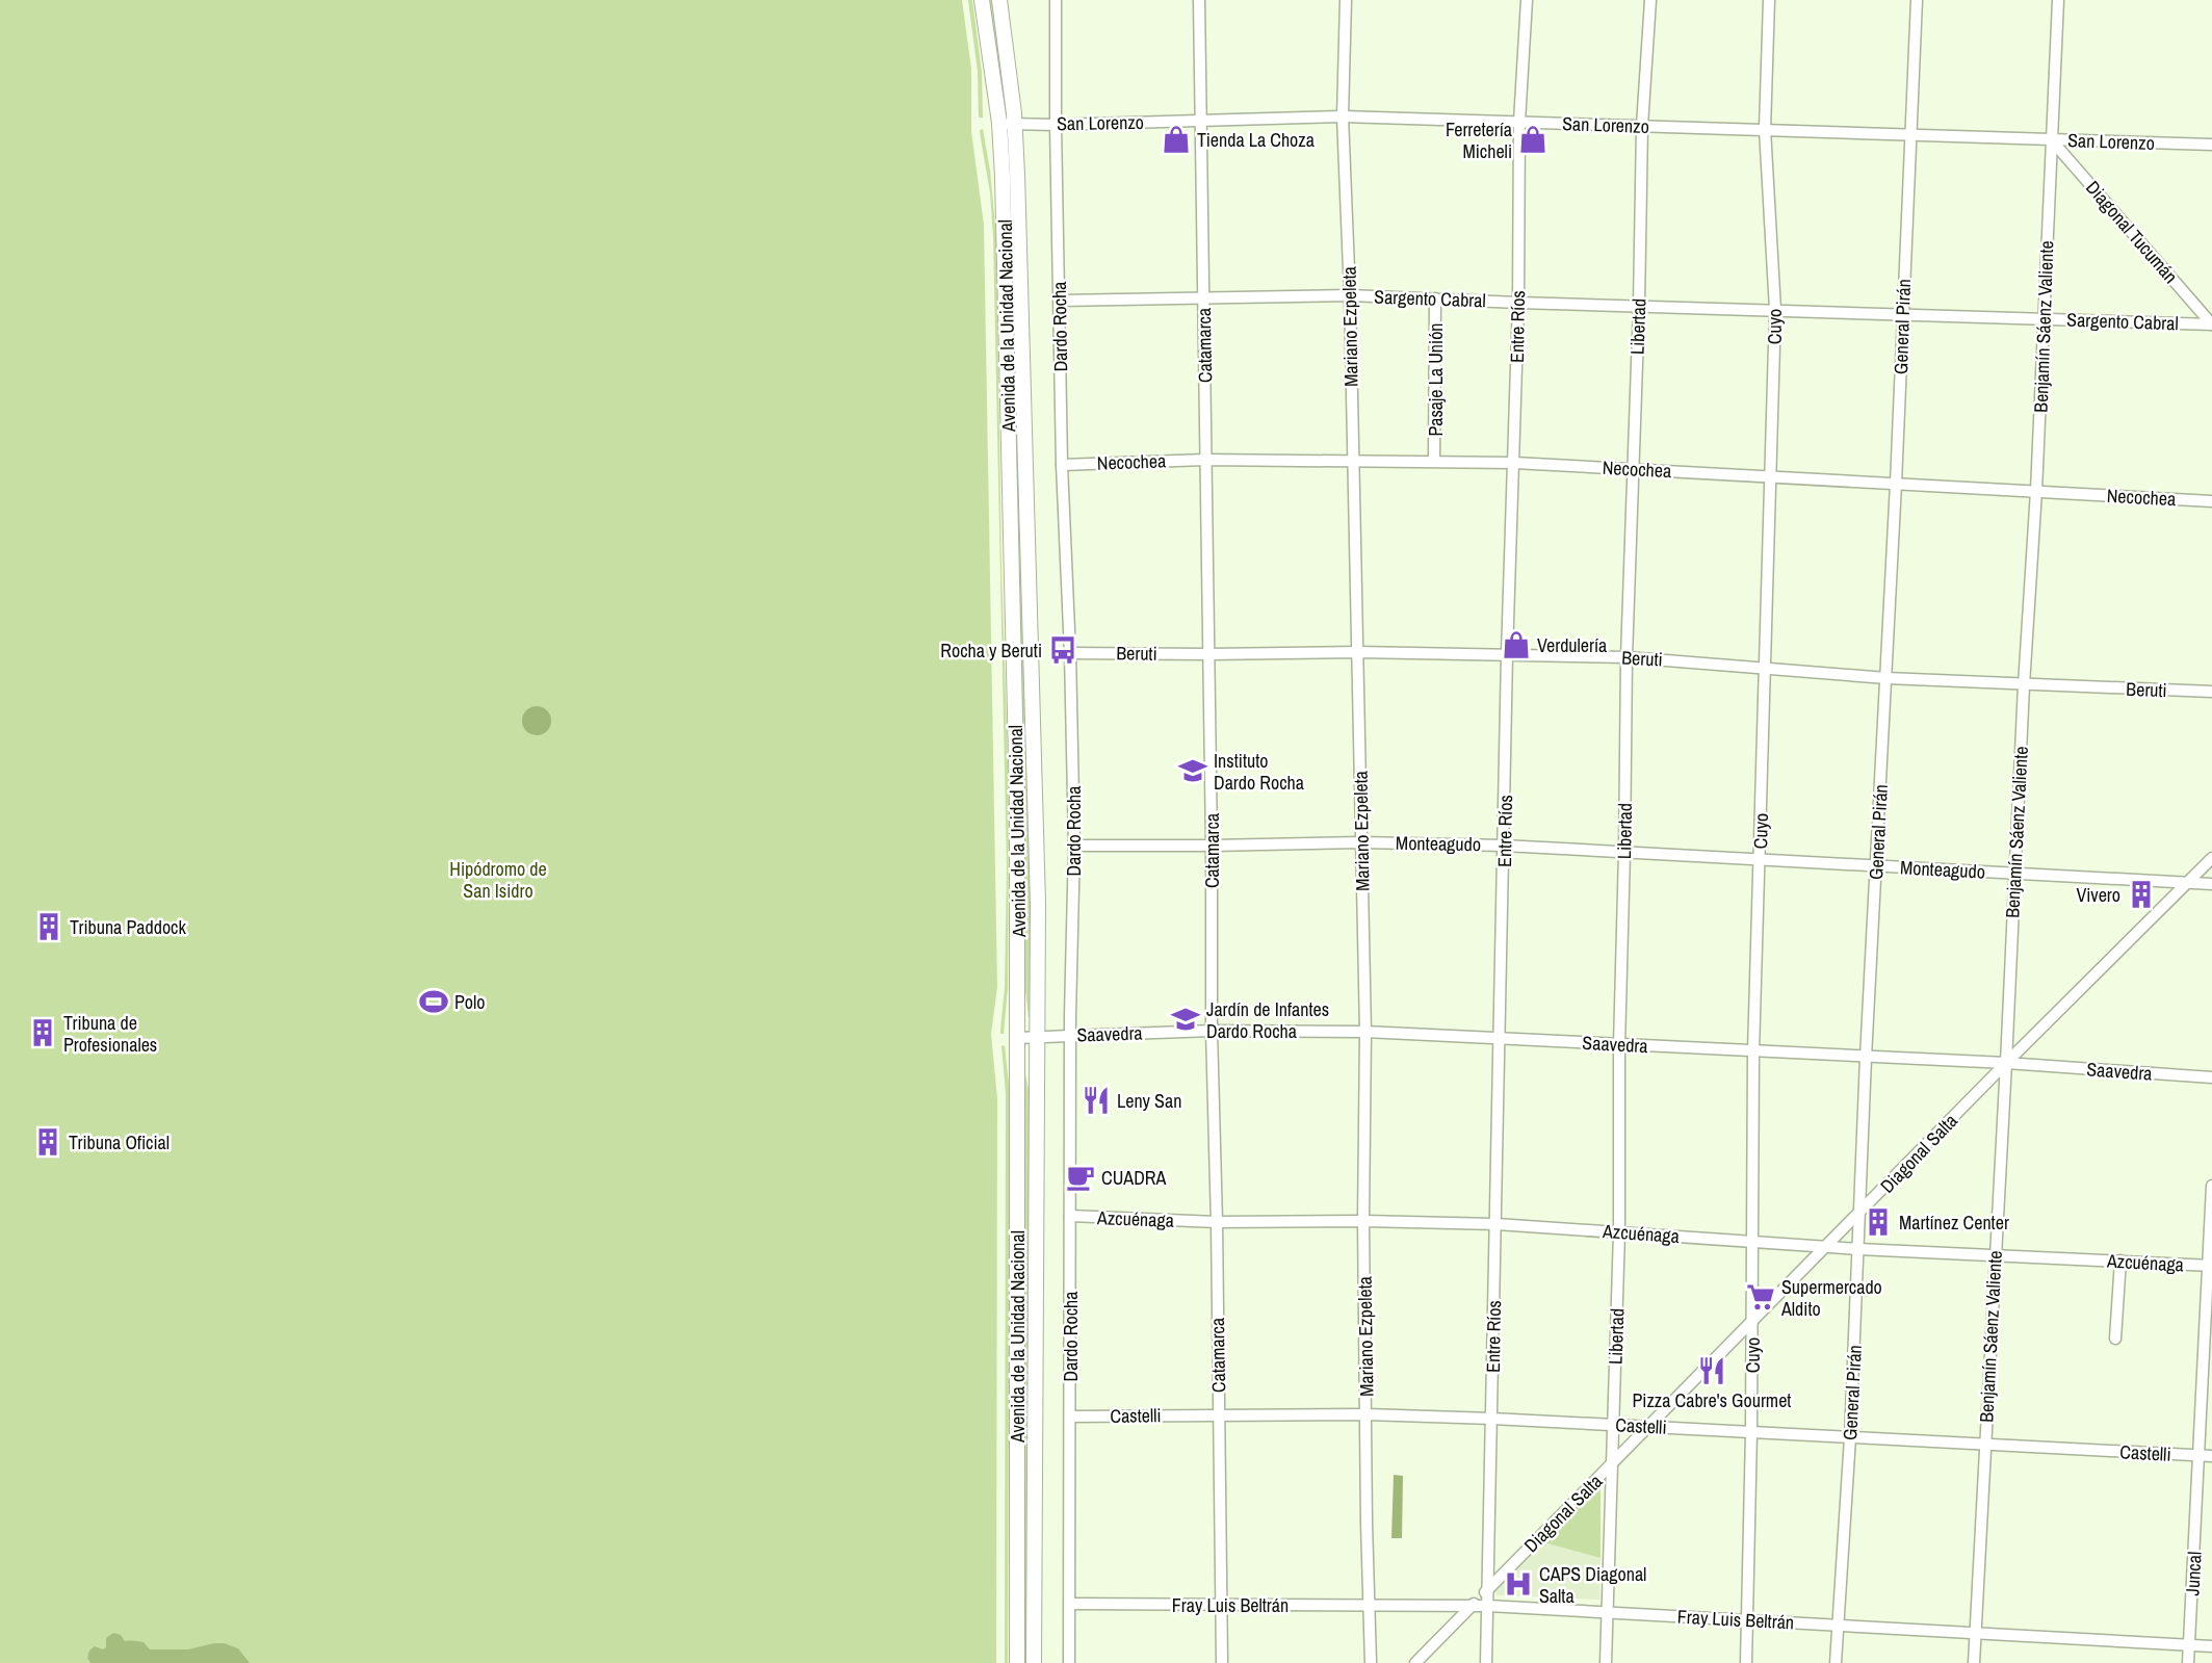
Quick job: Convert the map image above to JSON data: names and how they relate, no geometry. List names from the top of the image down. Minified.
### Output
{"streets":{"main road":["Avenida de la Unidad Nacional"],"street":["San Lorenzo","Diagonal Tucumán","Sargento Cabral","Dardo Rocha","Mariano Ezpeleta","Entre Ríos","Libertad","Cuyo","General Pirán","Benjamín Sáenz Valiente","Catamarca","Pasaje La Unión","Necochea","Beruti","Monteagudo","Saavedra","Diagonal Salta","Azcuénaga","Castelli","Juncal","Fray Luis Beltrán"]},"crossings":[["San Lorenzo","Diagonal Tucumán"],["San Lorenzo","Avenida de la Unidad Nacional"],["San Lorenzo","Dardo Rocha"],["San Lorenzo","Mariano Ezpeleta"],["San Lorenzo","Entre Ríos"],["San Lorenzo","Libertad"],["San Lorenzo","Cuyo"],["San Lorenzo","General Pirán"],["San Lorenzo","Benjamín Sáenz Valiente"],["San Lorenzo","Catamarca"],["Diagonal Tucumán","Sargento Cabral"],["Diagonal Tucumán","Benjamín Sáenz Valiente"],["Sargento Cabral","Dardo Rocha"],["Sargento Cabral","Mariano Ezpeleta"],["Sargento Cabral","Entre Ríos"],["Sargento Cabral","Libertad"],["Sargento Cabral","Cuyo"],["Sargento Cabral","General Pirán"],["Sargento Cabral","Benjamín Sáenz Valiente"],["Sargento Cabral","Catamarca"],["Sargento Cabral","Pasaje La Unión"],["Avenida de la Unidad Nacional","Saavedra"],["Dardo Rocha","Necochea"],["Dardo Rocha","Beruti"],["Dardo Rocha","Monteagudo"],["Dardo Rocha","Saavedra"],["Dardo Rocha","Azcuénaga"],["Dardo Rocha","Castelli"],["Dardo Rocha","Fray Luis Beltrán"],["Mariano Ezpeleta","Necochea"],["Mariano Ezpeleta","Beruti"],["Mariano Ezpeleta","Monteagudo"],["Mariano Ezpeleta","Saavedra"],["Mariano Ezpeleta","Azcuénaga"],["Mariano Ezpeleta","Castelli"],["Mariano Ezpeleta","Fray Luis Beltrán"],["Entre Ríos","Necochea"],["Entre Ríos","Beruti"],["Entre Ríos","Monteagudo"],["Entre Ríos","Saavedra"],["Entre Ríos","Diagonal Salta"],["Entre Ríos","Azcuénaga"],["Entre Ríos","Castelli"],["Entre Ríos","Fray Luis Beltrán"],["Libertad","Necochea"],["Libertad","Beruti"],["Libertad","Monteagudo"],["Libertad","Saavedra"],["Libertad","Diagonal Salta"],["Libertad","Azcuénaga"],["Libertad","Castelli"],["Libertad","Fray Luis Beltrán"],["Cuyo","Necochea"],["Cuyo","Beruti"],["Cuyo","Monteagudo"],["Cuyo","Saavedra"],["Cuyo","Diagonal Salta"],["Cuyo","Azcuénaga"],["Cuyo","Castelli"],["Cuyo","Fray Luis Beltrán"],["General Pirán","Necochea"],["General Pirán","Beruti"],["General Pirán","Monteagudo"],["General Pirán","Saavedra"],["General Pirán","Diagonal Salta"],["General Pirán","Azcuénaga"],["General Pirán","Castelli"],["General Pirán","Fray Luis Beltrán"],["Benjamín Sáenz Valiente","Necochea"],["Benjamín Sáenz Valiente","Beruti"],["Benjamín Sáenz Valiente","Monteagudo"],["Benjamín Sáenz Valiente","Saavedra"],["Benjamín Sáenz Valiente","Diagonal Salta"],["Benjamín Sáenz Valiente","Azcuénaga"],["Benjamín Sáenz Valiente","Castelli"],["Benjamín Sáenz Valiente","Fray Luis Beltrán"],["Catamarca","Necochea"],["Catamarca","Beruti"],["Catamarca","Monteagudo"],["Catamarca","Saavedra"],["Catamarca","Azcuénaga"],["Catamarca","Castelli"],["Catamarca","Fray Luis Beltrán"],["Pasaje La Unión","Necochea"],["Monteagudo","Diagonal Salta"],["Saavedra","Diagonal Salta"],["Diagonal Salta","Azcuénaga"],["Diagonal Salta","Castelli"],["Diagonal Salta","Fray Luis Beltrán"],["Azcuénaga","Juncal"],["Castelli","Juncal"],["Juncal","Fray Luis Beltrán"]],"parks":["Hipódromo de San Isidro"],"places":{"shop":["Tienda La Choza","Ferretería Micheli","Verdulería"],"bus stop":["Rocha y Beruti"],"school or university":["Instituto Dardo Rocha","Jardín de Infantes Dardo Rocha"],"building":["Vivero","Tribuna Paddock","Tribuna de Profesionales","Tribuna Oficial","Martínez Center"],"sports":["Polo"],"restaurant":["Leny San","Pizza Cabre's Gourmet"],"cafe":["CUADRA"],"supermarket":["Supermercado Aldito"],"hospital":["CAPS Diagonal Salta"]}}
